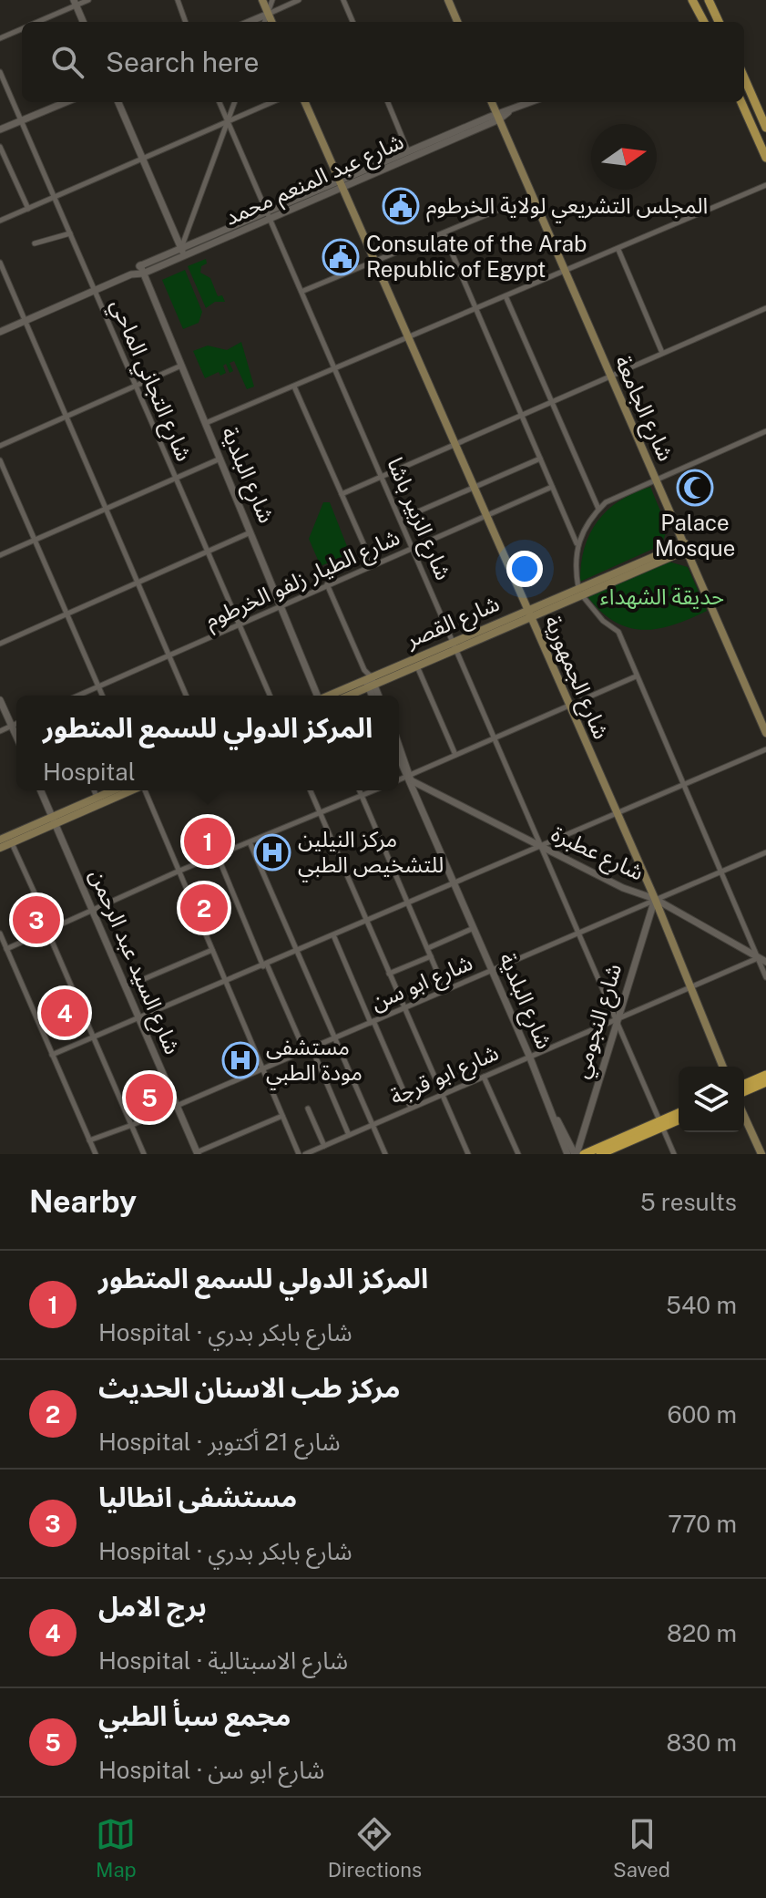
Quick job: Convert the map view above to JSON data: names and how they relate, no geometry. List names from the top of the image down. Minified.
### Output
{"streets":{"main road":["شارع الجامعة","شارع القصر","شارع الجمهورية"],"street":["شارع عبد المنعم محمد","شارع التجاني الماحي","شارع البلدية","شارع الزبير باشا","شارع الطيار زلفو الخرطوم","شارع عطبرة","شارع السيد عبد الرحمن","شارع ابو سن","شارع النجومي","شارع ابو قرجة"]},"crossings":[["شارع عبد المنعم محمد","شارع التجاني الماحي"],["شارع عبد المنعم محمد","شارع الجامعة"],["شارع عبد المنعم محمد","شارع البلدية"],["شارع عبد المنعم محمد","شارع الزبير باشا"],["شارع عبد المنعم محمد","شارع الجمهورية"],["شارع التجاني الماحي","شارع الطيار زلفو الخرطوم"],["شارع الجامعة","شارع القصر"],["شارع البلدية","شارع الطيار زلفو الخرطوم"],["شارع البلدية","شارع عطبرة"],["شارع البلدية","شارع ابو سن"],["شارع البلدية","شارع النجومي"],["شارع البلدية","شارع ابو قرجة"],["شارع الزبير باشا","شارع الطيار زلفو الخرطوم"],["شارع الزبير باشا","شارع القصر"],["شارع الزبير باشا","شارع عطبرة"],["شارع الزبير باشا","شارع ابو سن"],["شارع الزبير باشا","شارع النجومي"],["شارع الزبير باشا","شارع ابو قرجة"],["شارع الطيار زلفو الخرطوم","شارع الجمهورية"],["شارع القصر","شارع الجمهورية"],["شارع الجمهورية","شارع عطبرة"],["شارع الجمهورية","شارع ابو سن"],["شارع الجمهورية","شارع النجومي"],["شارع الجمهورية","شارع ابو قرجة"],["شارع عطبرة","شارع ابو سن"],["شارع عطبرة","شارع النجومي"],["شارع عطبرة","شارع ابو قرجة"],["شارع السيد عبد الرحمن","شارع ابو سن"],["شارع ابو سن","شارع النجومي"],["شارع النجومي","شارع ابو قرجة"]],"parks":["حديقة الشهداء"],"places":{"public building":["المجلس التشريعي لولاية الخرطوم","Consulate of the Arab Republic of Egypt"],"mosque":["Palace Mosque"],"hospital":["مركز النيلين للتشخيص الطبي","مستشفى مودة الطبي"]},"north":"right","page":{"search":"Search here","popup":["المركز الدولي للسمع المتطور","Hospital"],"pins":["1","2","3","4","5"],"heading":["Nearby","5 results"],"list":[{"mark":"1","name":"المركز الدولي للسمع المتطور","note":"Hospital · شارع بابكر بدري","value":"540 m"},{"mark":"2","name":"مركز طب الاسنان الحديث","note":"Hospital · شارع 21 أكتوبر","value":"600 m"},{"mark":"3","name":"مستشفى انطاليا","note":"Hospital · شارع بابكر بدري","value":"770 m"},{"mark":"4","name":"برج الامل","note":"Hospital · شارع الاسبتالية","value":"820 m"},{"mark":"5","name":"مجمع سبأ الطبي","note":"Hospital · شارع ابو سن","value":"830 m"}],"nav":["Map","Directions","Saved"]}}
